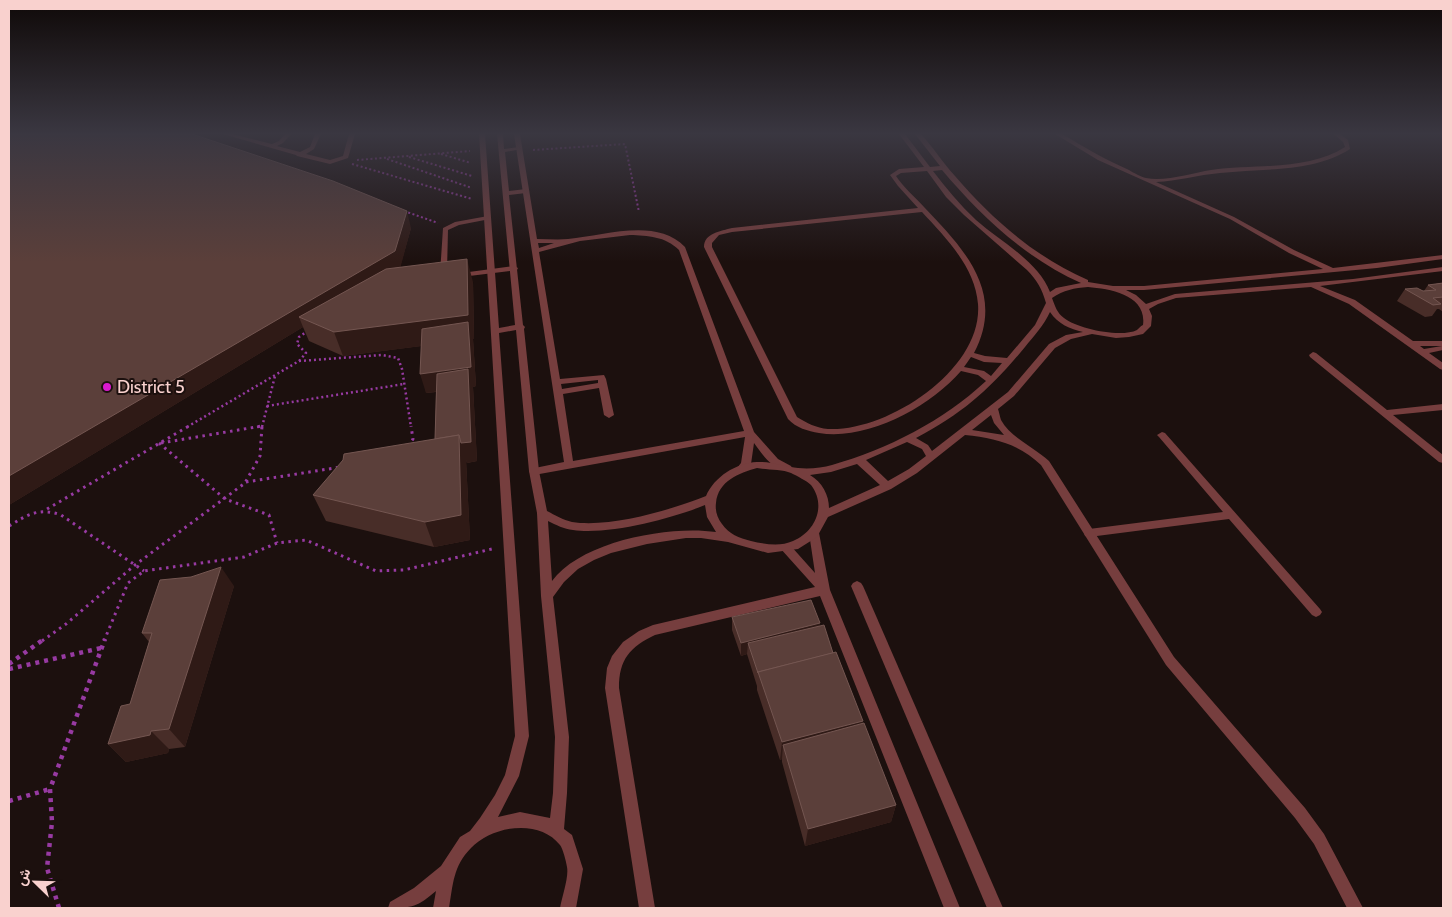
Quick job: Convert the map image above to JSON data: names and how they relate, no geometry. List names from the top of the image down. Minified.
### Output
{"places":["District 5"],"north":"top left"}
